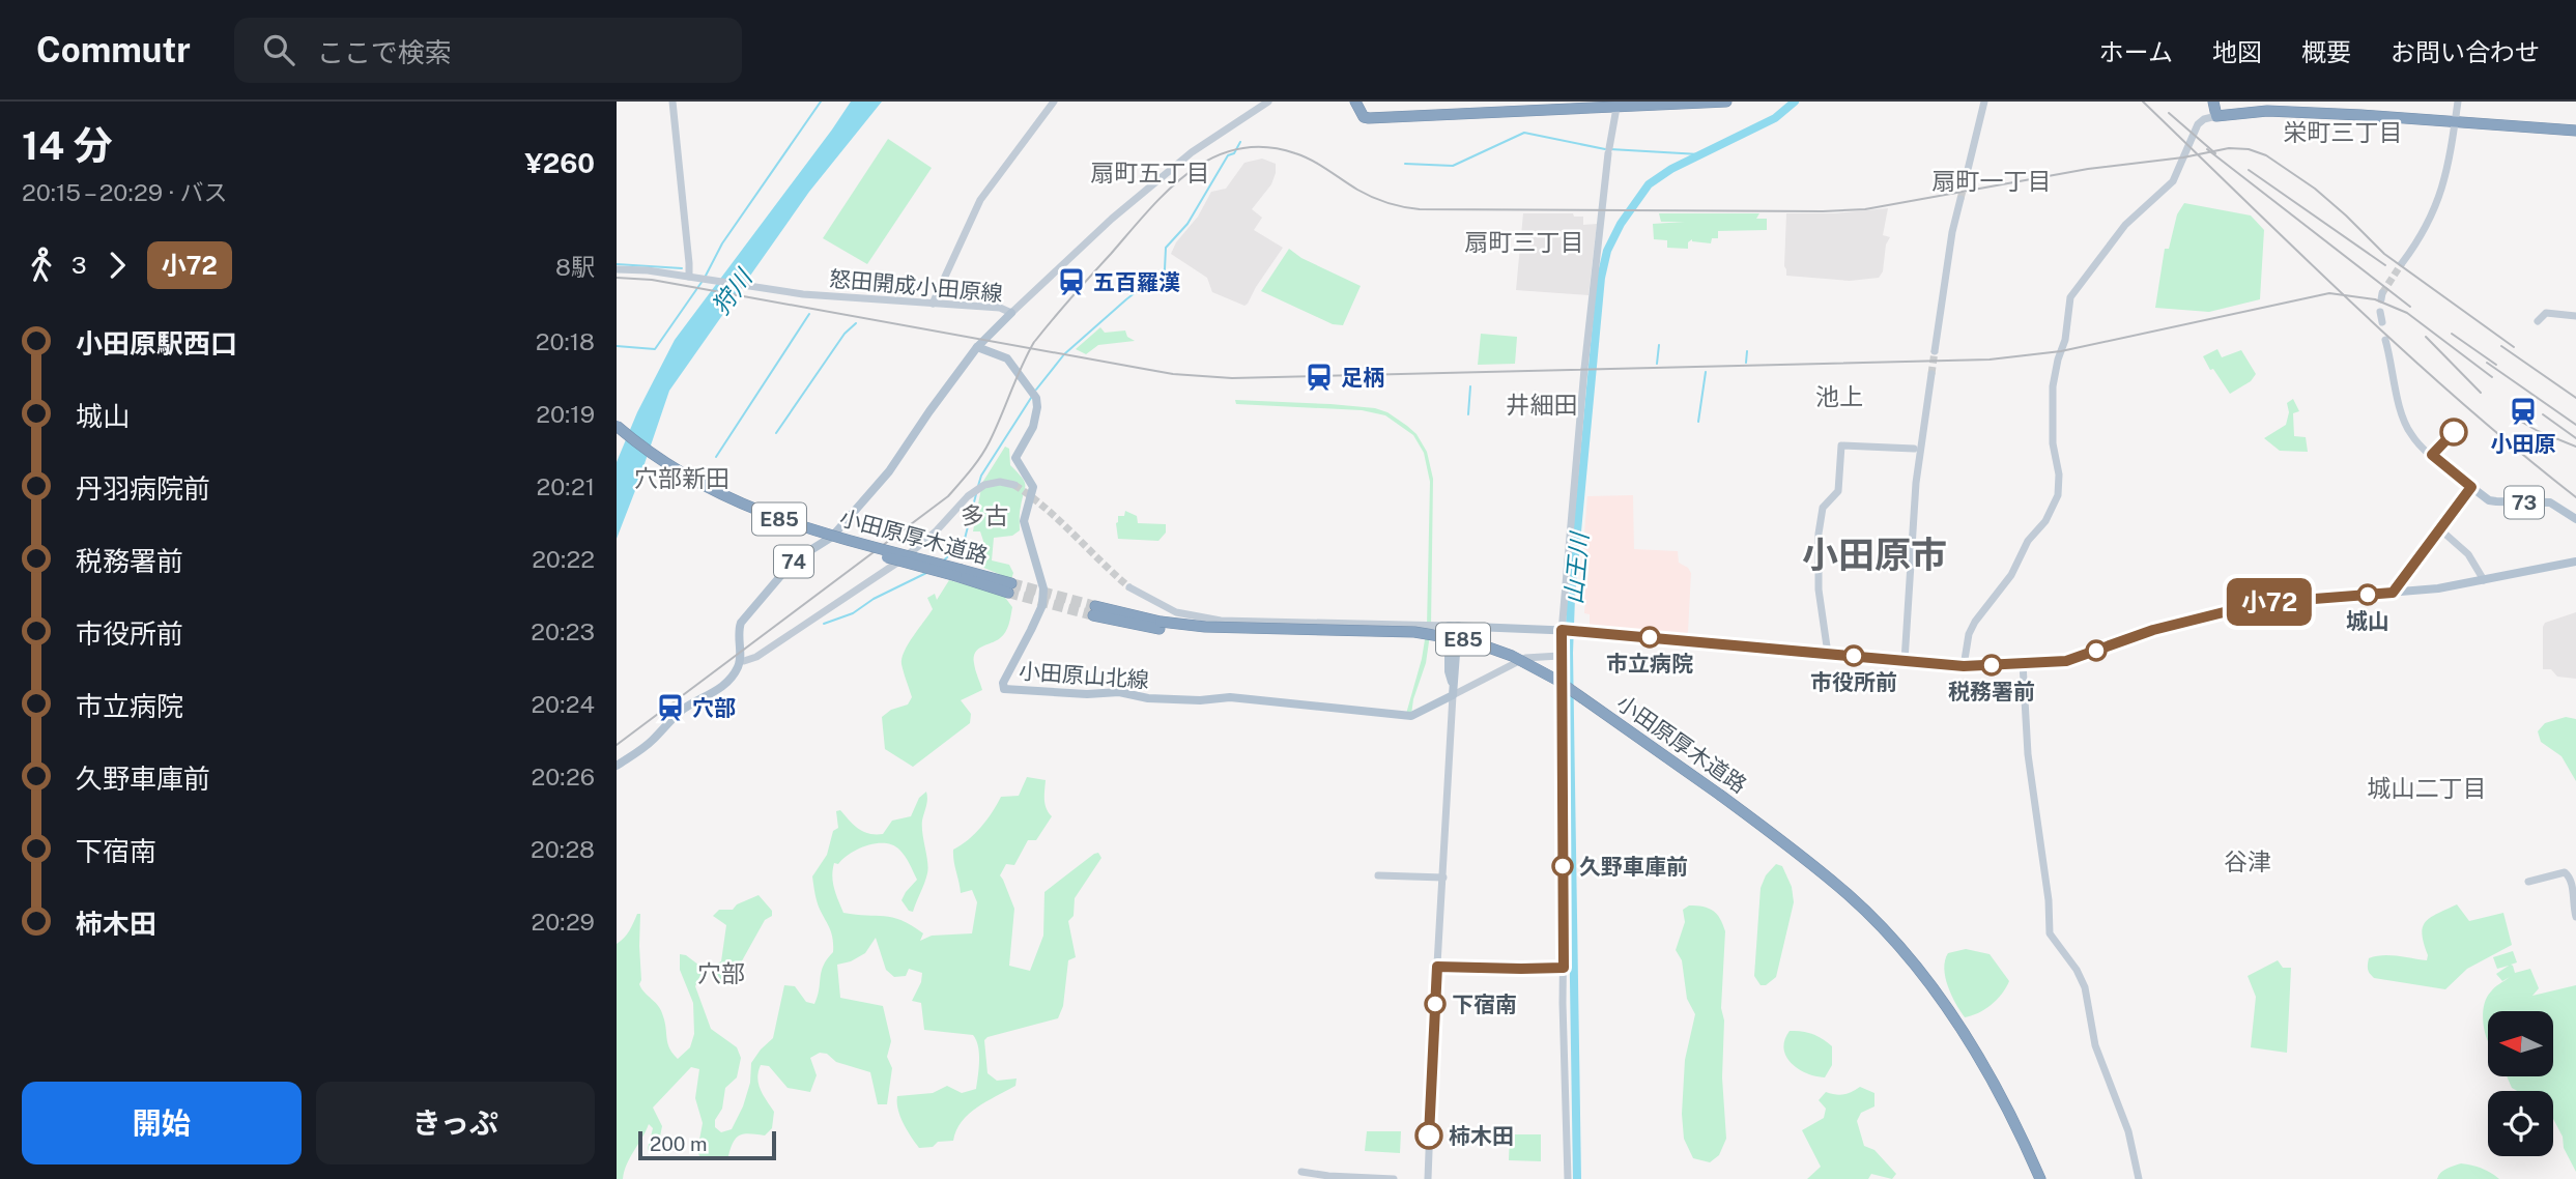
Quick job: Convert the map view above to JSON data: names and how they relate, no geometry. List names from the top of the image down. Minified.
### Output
{"streets":{"highway":["E85","小田原厚木道路"],"main road":["73","74","小田原山北線"],"street":["怒田開成小田原線"]},"crossings":[["怒田開成小田原線","74"],["74","小田原山北線"]],"districts":["栄町三丁目","扇町五丁目","扇町一丁目","扇町三丁目","池上","井細田","穴部新田","多古","小田原市","城山二丁目","谷津","穴部"],"water":["狩川","山王川"],"places":{"station":["五百羅漢","足柄","小田原","穴部"],"other":["城山","市立病院","市役所前","税務署前","久野車庫前","下宿南","柿木田"]},"lines":["bus line 小72"],"scale_bar":"200 m","north":"left","page":{"header":"Commutr","search":"ここで検索","nav":["ホーム","地図","概要","お問い合わせ"],"heading":["14 分","20:15 – 20:29 · バス","¥260"],"on_map":"小72","legs":["3","小72","8駅"],"list":[{"name":"小田原駅西口","value":"20:18"},{"name":"城山","value":"20:19"},{"name":"丹羽病院前","value":"20:21"},{"name":"税務署前","value":"20:22"},{"name":"市役所前","value":"20:23"},{"name":"市立病院","value":"20:24"},{"name":"久野車庫前","value":"20:26"},{"name":"下宿南","value":"20:28"},{"name":"柿木田","value":"20:29"}],"buttons":["開始","きっぷ"],"scale":"200 m"}}
